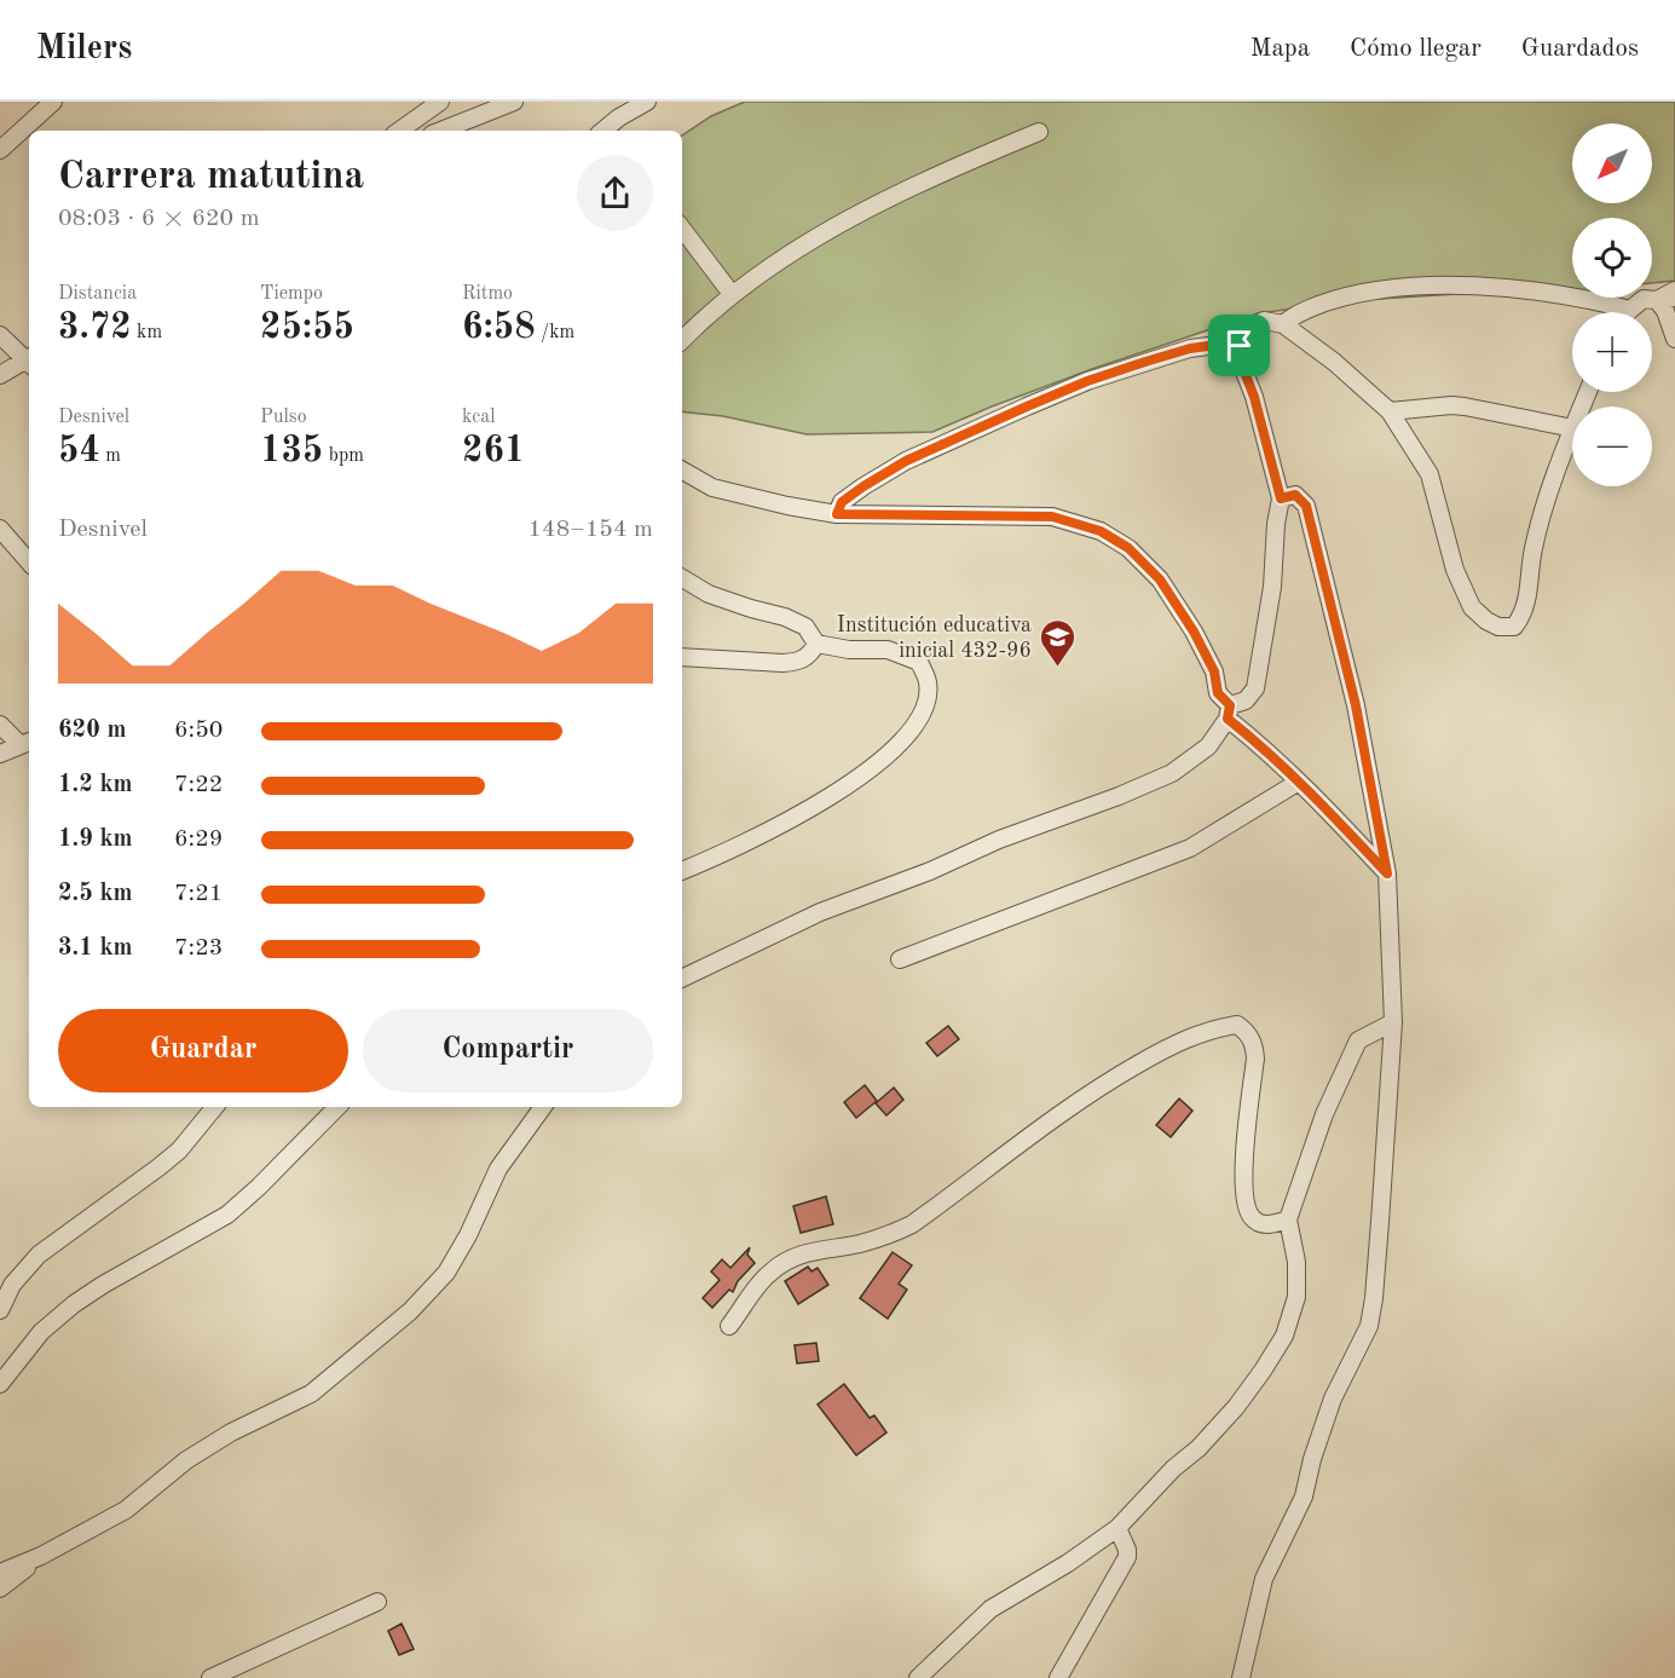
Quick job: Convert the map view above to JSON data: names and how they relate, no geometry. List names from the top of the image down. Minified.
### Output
{"places":{"school or university":["Institución educativa inicial 432-96"]},"north":"bottom left","page":{"header":"Milers","nav":["Mapa","Cómo llegar","Guardados"],"map_buttons":["+","−"],"heading":["Carrera matutina","08:03 · 6 × 620 m"],"stats":[["Distancia","3.72 km"],["Tiempo","25:55"],["Ritmo","6:58 /km"],["Desnivel","54 m"],["Pulso","135 bpm"],["kcal","261"]],"chart":["Desnivel","148–154 m"],"list":[{"name":"620 m","note":"6:50"},{"name":"1.2 km","note":"7:22"},{"name":"1.9 km","note":"6:29"},{"name":"2.5 km","note":"7:21"},{"name":"3.1 km","note":"7:23"}],"buttons":["Guardar","Compartir"]}}
